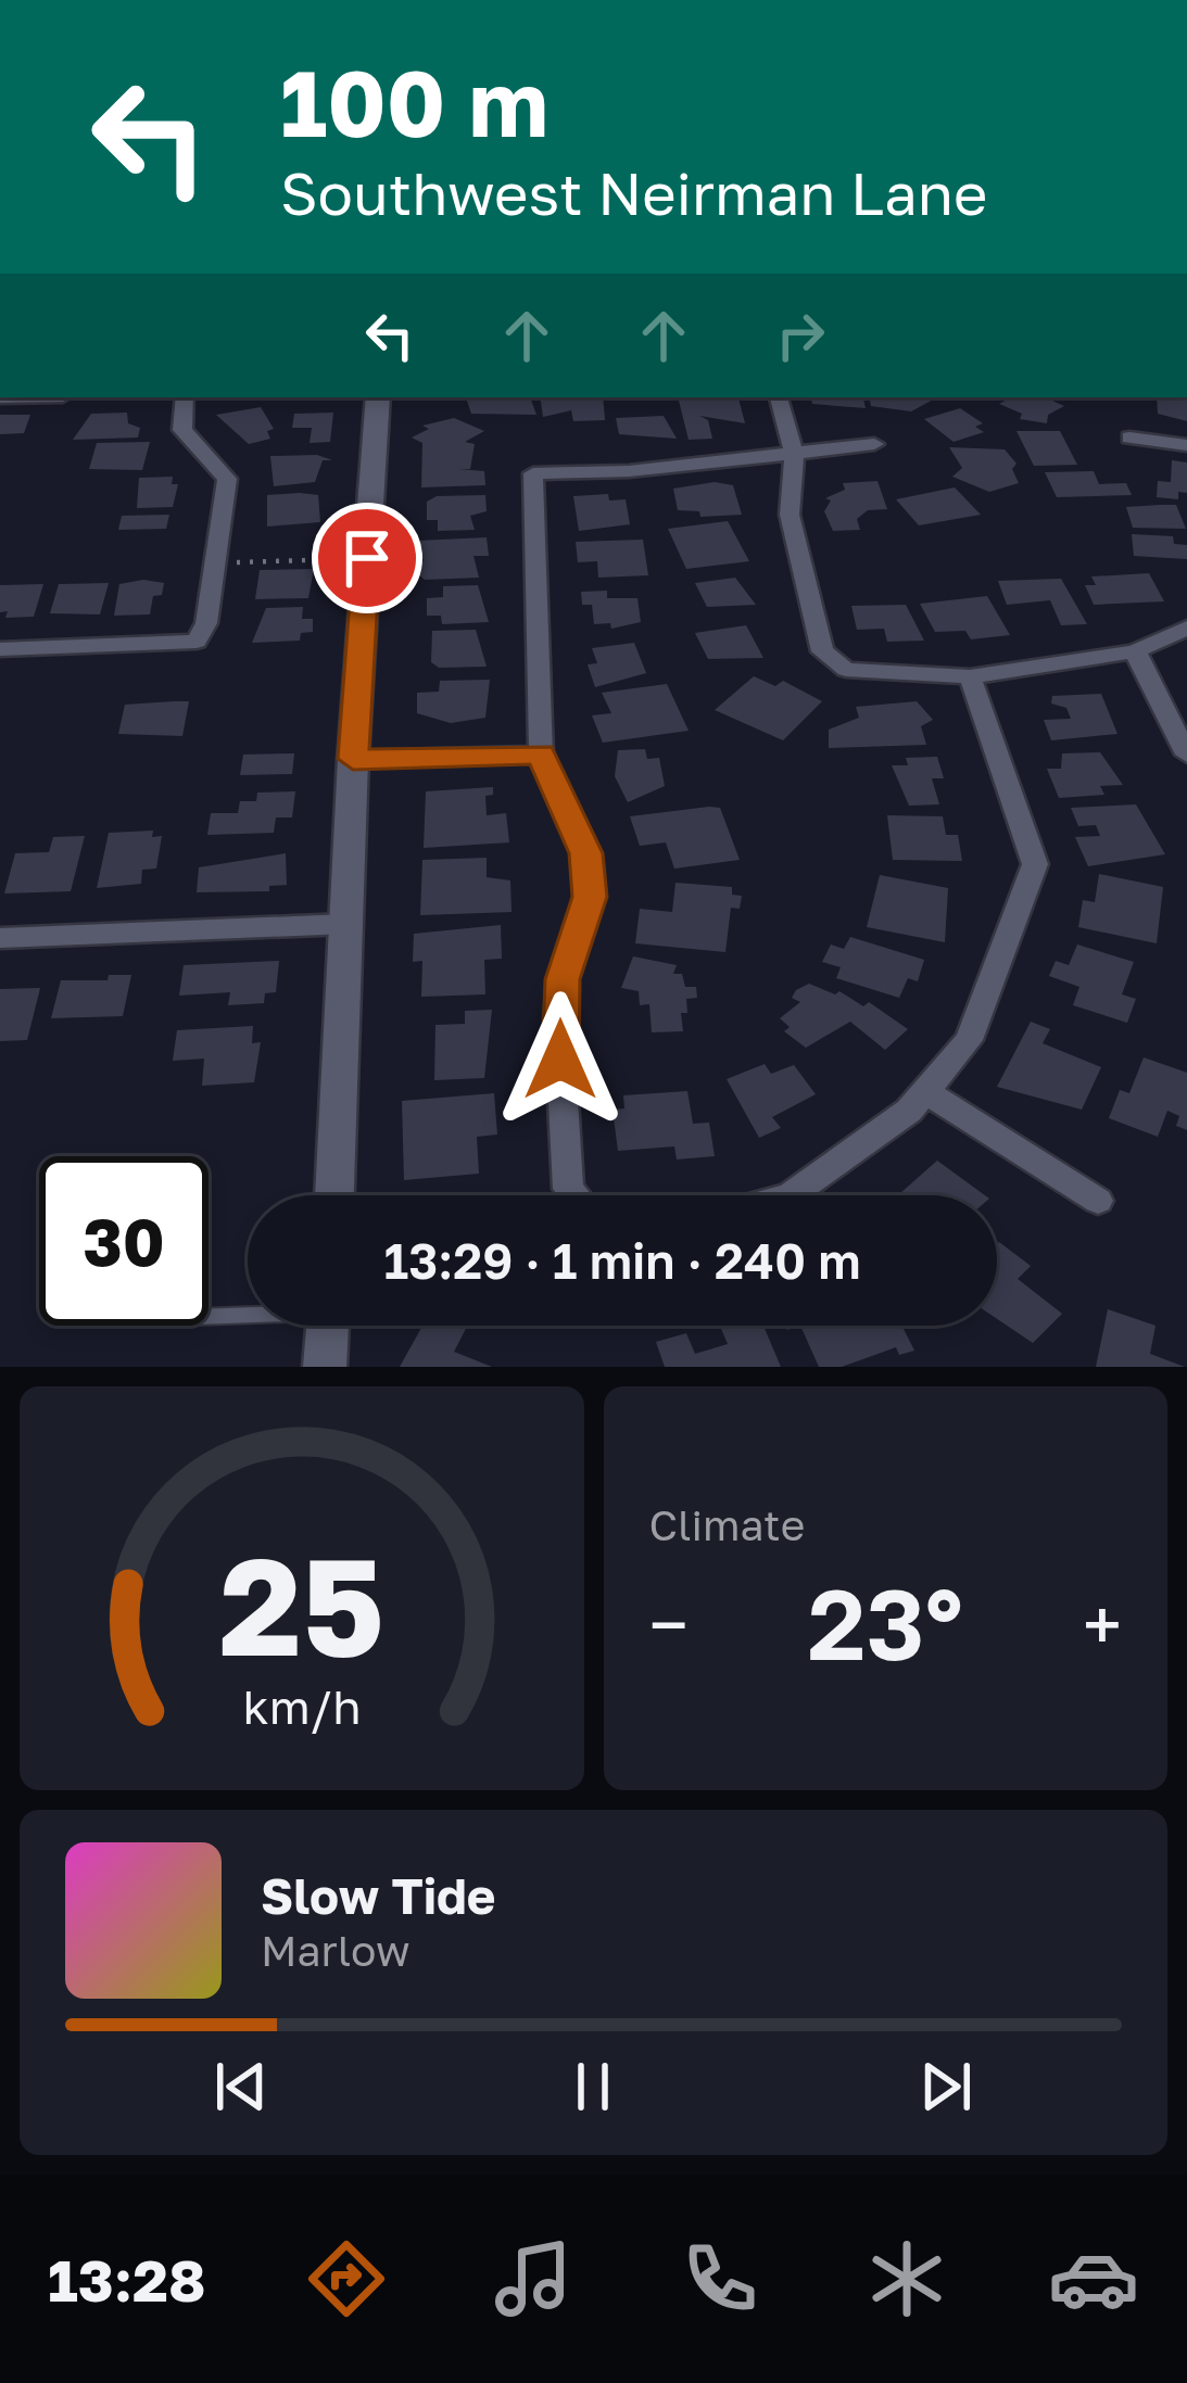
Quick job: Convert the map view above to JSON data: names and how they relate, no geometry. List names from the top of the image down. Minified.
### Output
{"page":{"turn":["100 m","Southwest Neirman Lane"],"limit":"30","trip":"13:29 · 1 min · 240 m","tile":"Climate","heat":["−","23°","+"],"song":["Slow Tide","Marlow"],"tabs":"13:28","gauge":["25","km/h"]}}
